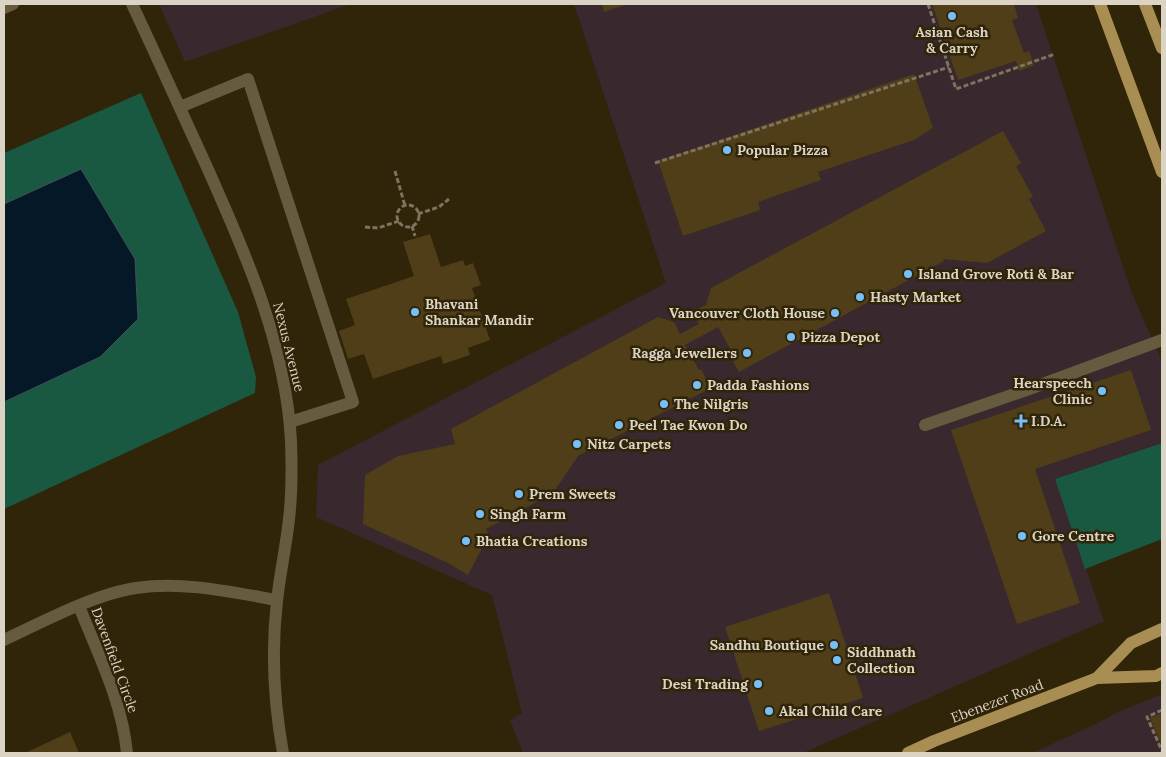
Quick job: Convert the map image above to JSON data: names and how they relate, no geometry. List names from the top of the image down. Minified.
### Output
{"streets":{"main road":["Ebenezer Road"],"street":["Nexus Avenue","Davenfield Circle"]},"crossings":[["Nexus Avenue","Davenfield Circle"]],"places":{"other":["Asian Cash & Carry","Popular Pizza","Island Grove Roti & Bar","Hasty Market","Bhavani Shankar Mandir","Vancouver Cloth House","Pizza Depot","Ragga Jewellers","Padda Fashions","Hearspeech Clinic","The Nilgris","Peel Tae Kwon Do","Nitz Carpets","Prem Sweets","Singh Farm","Gore Centre","Bhatia Creations","Sandhu Boutique","Siddhnath Collection","Desi Trading","Akal Child Care"],"health":["I.D.A."]}}
